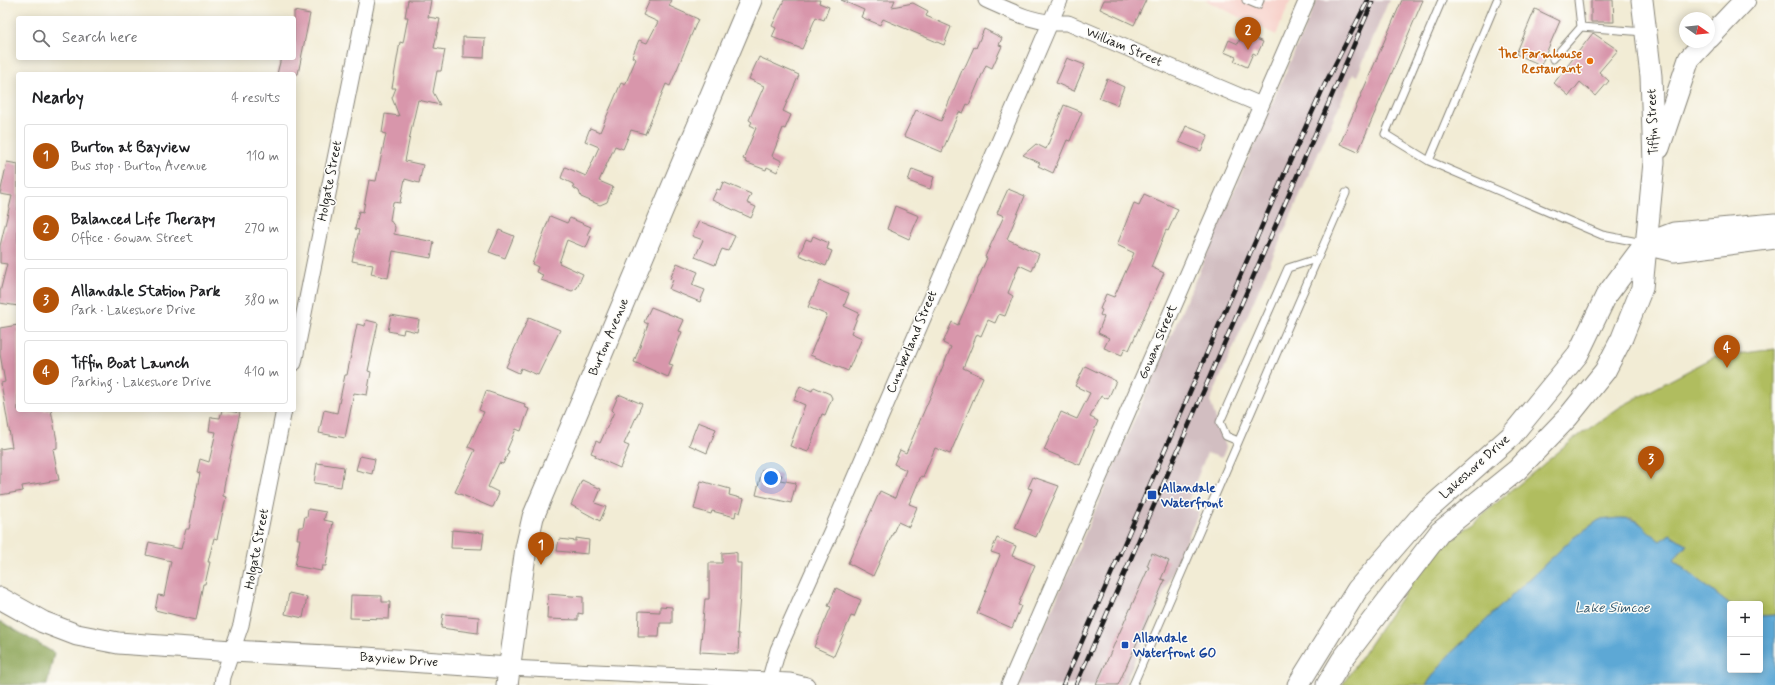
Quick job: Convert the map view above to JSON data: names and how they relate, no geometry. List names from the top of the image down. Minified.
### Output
{"streets":{"main road":["Tiffin Street","Burton Avenue","Lakeshore Drive","Bayview Drive"],"street":["William Street","Holgate Street","Cumberland Street","Gowan Street"]},"crossings":[["William Street","Cumberland Street"],["William Street","Gowan Street"],["Tiffin Street","Lakeshore Drive"],["Holgate Street","Bayview Drive"],["Burton Avenue","Bayview Drive"],["Cumberland Street","Bayview Drive"]],"water":["Lake Simcoe"],"places":{"other":["The Farmhouse Restaurant"],"transit":["Allandale Waterfront","Allandale Waterfront GO"]},"north":"right","page":{"search":"Search here","pins":["2","4","3","1"],"heading":["Nearby","4 results"],"list":[{"mark":"1","name":"Burton at Bayview","note":"Bus stop · Burton Avenue","value":"110 m"},{"mark":"2","name":"Balanced Life Therapy","note":"Office · Gowan Street","value":"270 m"},{"mark":"3","name":"Allandale Station Park","note":"Park · Lakeshore Drive","value":"380 m"},{"mark":"4","name":"Tiffin Boat Launch","note":"Parking · Lakeshore Drive","value":"410 m"}],"map_buttons":["+","−"]}}
